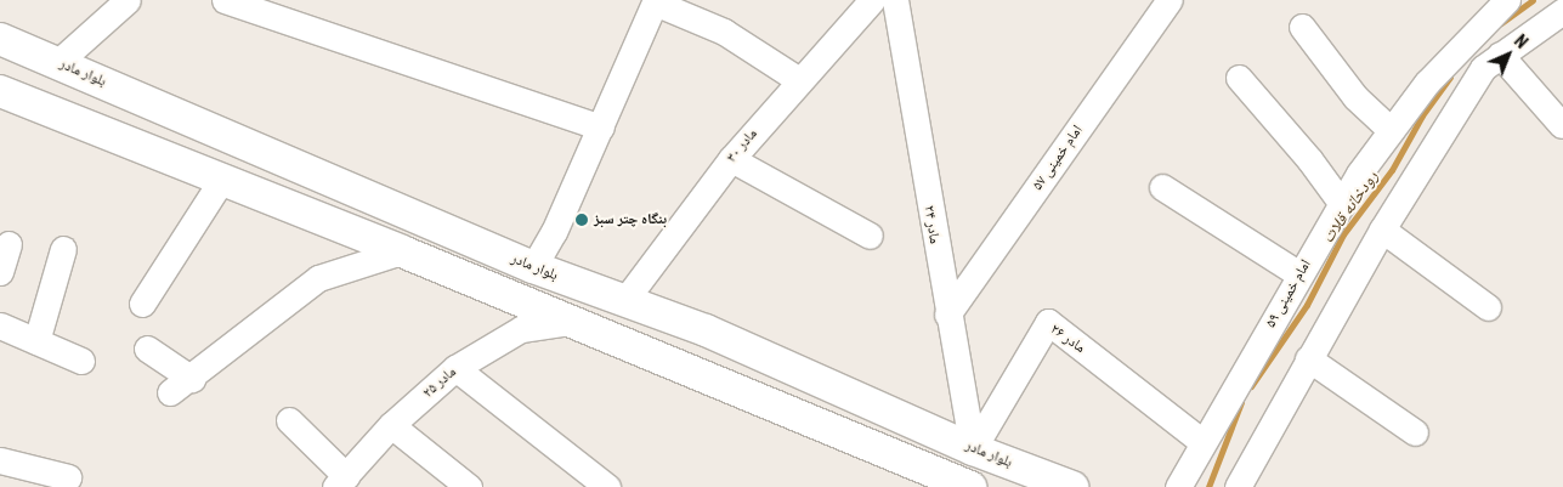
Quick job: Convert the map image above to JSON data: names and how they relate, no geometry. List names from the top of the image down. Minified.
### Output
{"streets":{"main road":["بلوار مادر"],"street":["مادر ۳۰","امام خمینی ۵۷","مادر ۲۴","امام خمینی ۵۹","مادر ۲۶","مادر ۲۵"]},"crossings":[["بلوار مادر","مادر ۳۰"],["بلوار مادر","مادر ۲۴"],["بلوار مادر","مادر ۲۶"],["امام خمینی ۵۷","مادر ۲۴"],["مادر ۲۴","مادر ۲۶"],["امام خمینی ۵۹","مادر ۲۶"]],"water":["رودخانه قلات"],"places":["بنگاه چتر سبز"],"north":"top right"}
